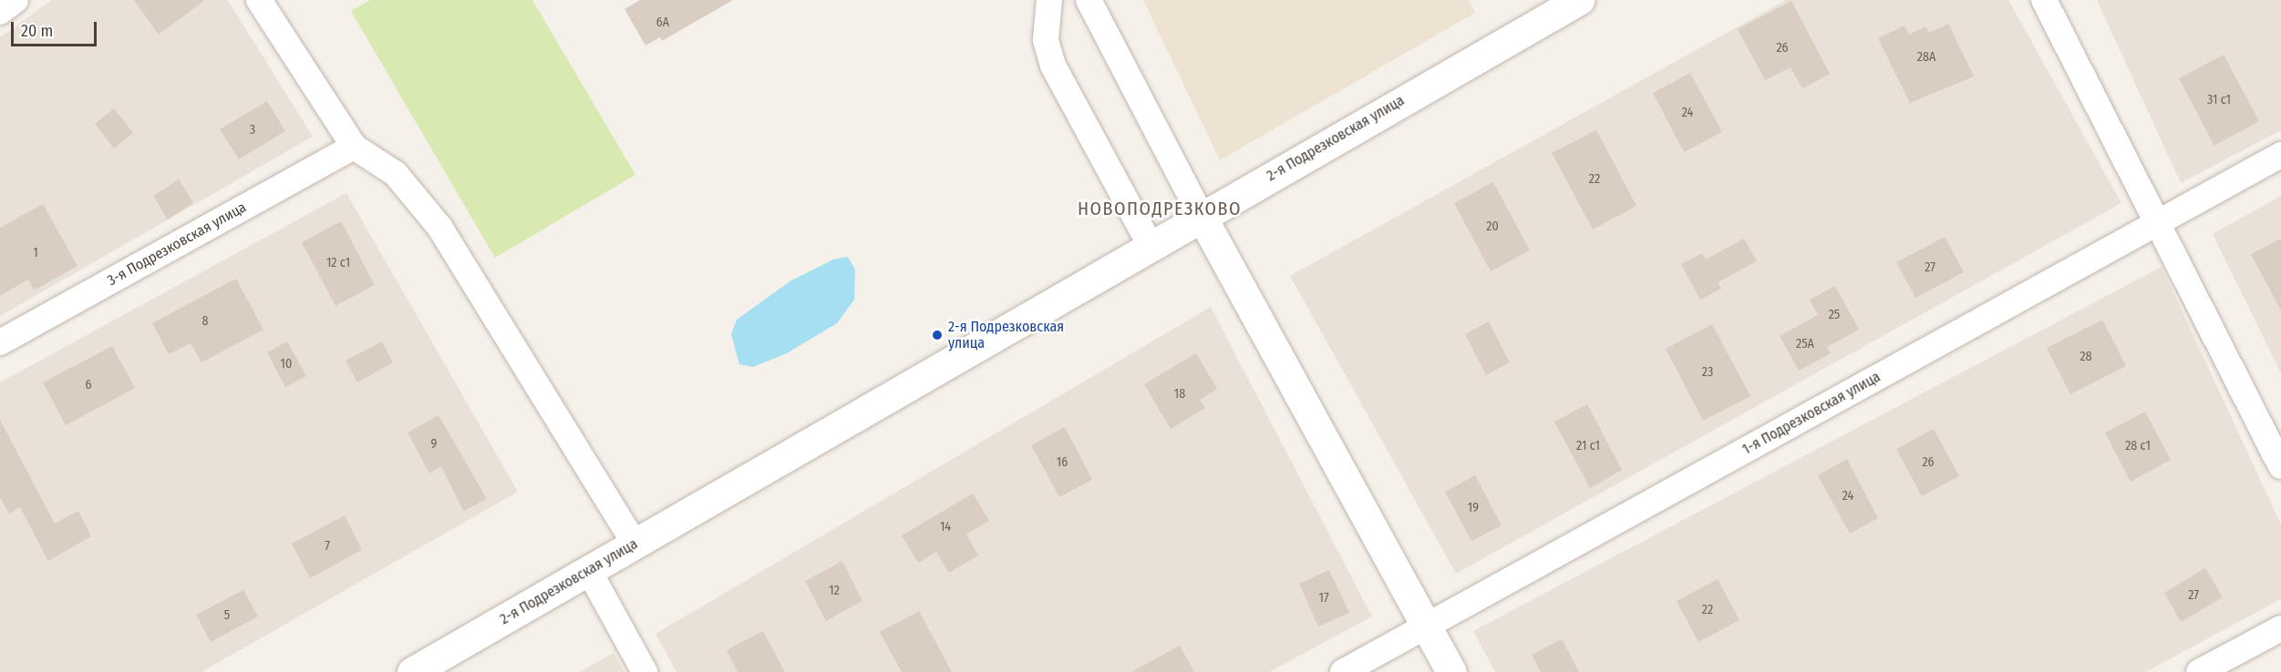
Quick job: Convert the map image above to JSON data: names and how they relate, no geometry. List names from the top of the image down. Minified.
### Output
{"streets":{"street":["2-я Подрезковская улица","3-я Подрезковская улица","1-я Подрезковская улица"]},"districts":["НОВОПОДРЕЗКОВО"],"places":["2-я Подрезковская улица"],"house_numbers":["6А","26","28А","31 с1","24","3","22","20","1","12 с1","27","25","8","25А","28","10","23","6","18","9","21 с1","28 с1","16","26","24","19","14","7","12","27","17","22","5"],"scale_bar":"20 m"}
